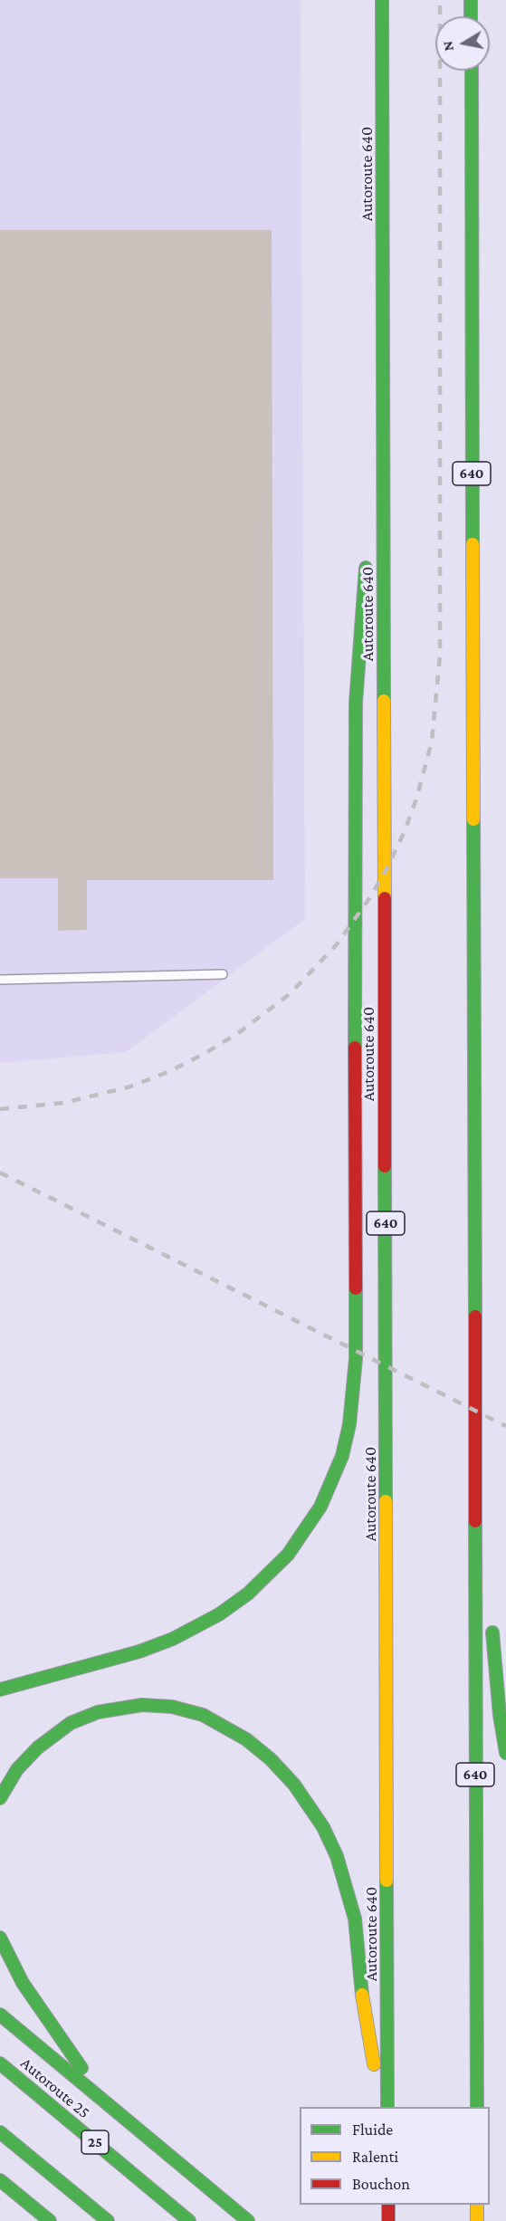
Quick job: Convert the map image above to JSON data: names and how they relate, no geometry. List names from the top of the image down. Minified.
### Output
{"streets":{"highway":["Autoroute 640","640","Autoroute 25","25"]},"legend":["Fluide","Ralenti","Bouchon"],"north":"left"}
